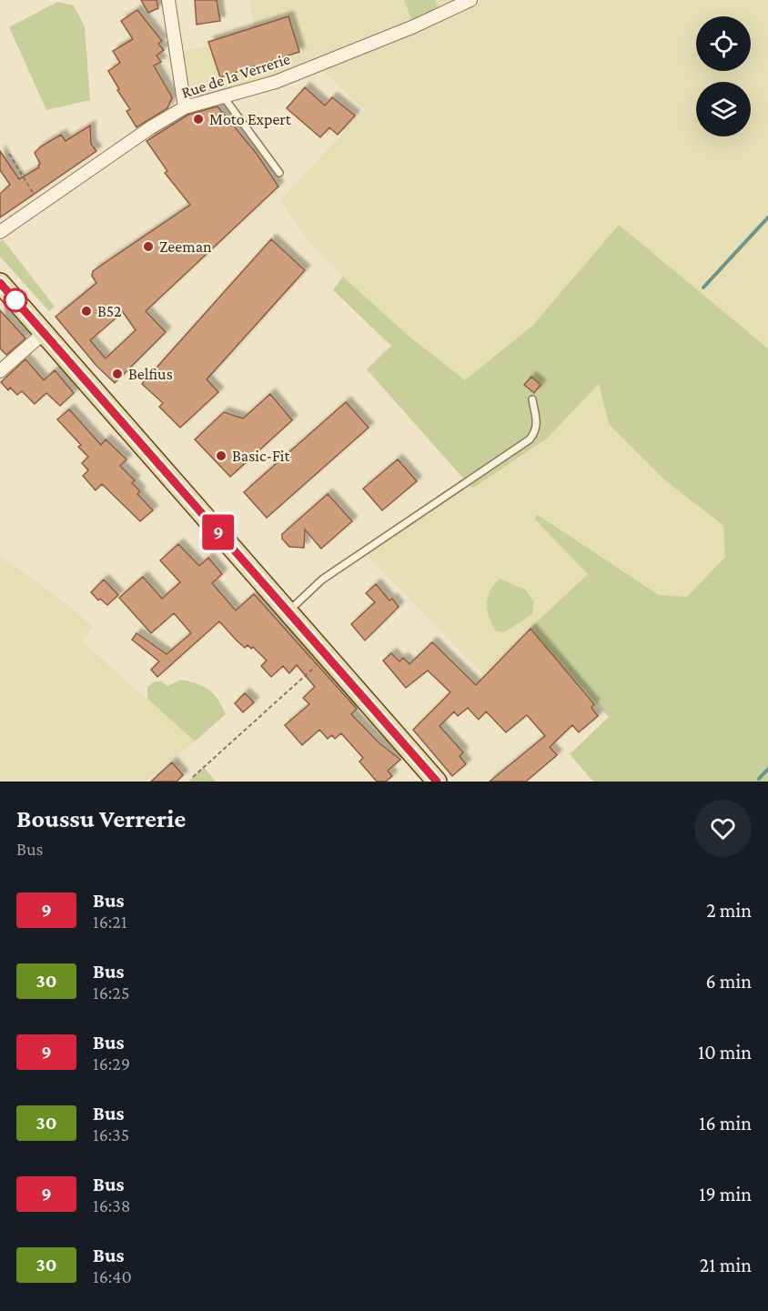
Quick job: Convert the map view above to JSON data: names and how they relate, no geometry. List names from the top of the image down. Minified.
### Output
{"streets":{"street":["Rue de la Verrerie"]},"places":["Moto Expert","Zeeman","B52","Belfius","Basic-Fit"],"lines":["bus line 9"],"page":{"on_map":"9","heading":["Boussu Verrerie","Bus"],"list":[{"mark":"9","name":"Bus","note":"16:21","value":"2 min"},{"mark":"30","name":"Bus","note":"16:25","value":"6 min"},{"mark":"9","name":"Bus","note":"16:29","value":"10 min"},{"mark":"30","name":"Bus","note":"16:35","value":"16 min"},{"mark":"9","name":"Bus","note":"16:38","value":"19 min"},{"mark":"30","name":"Bus","note":"16:40","value":"21 min"}]}}
